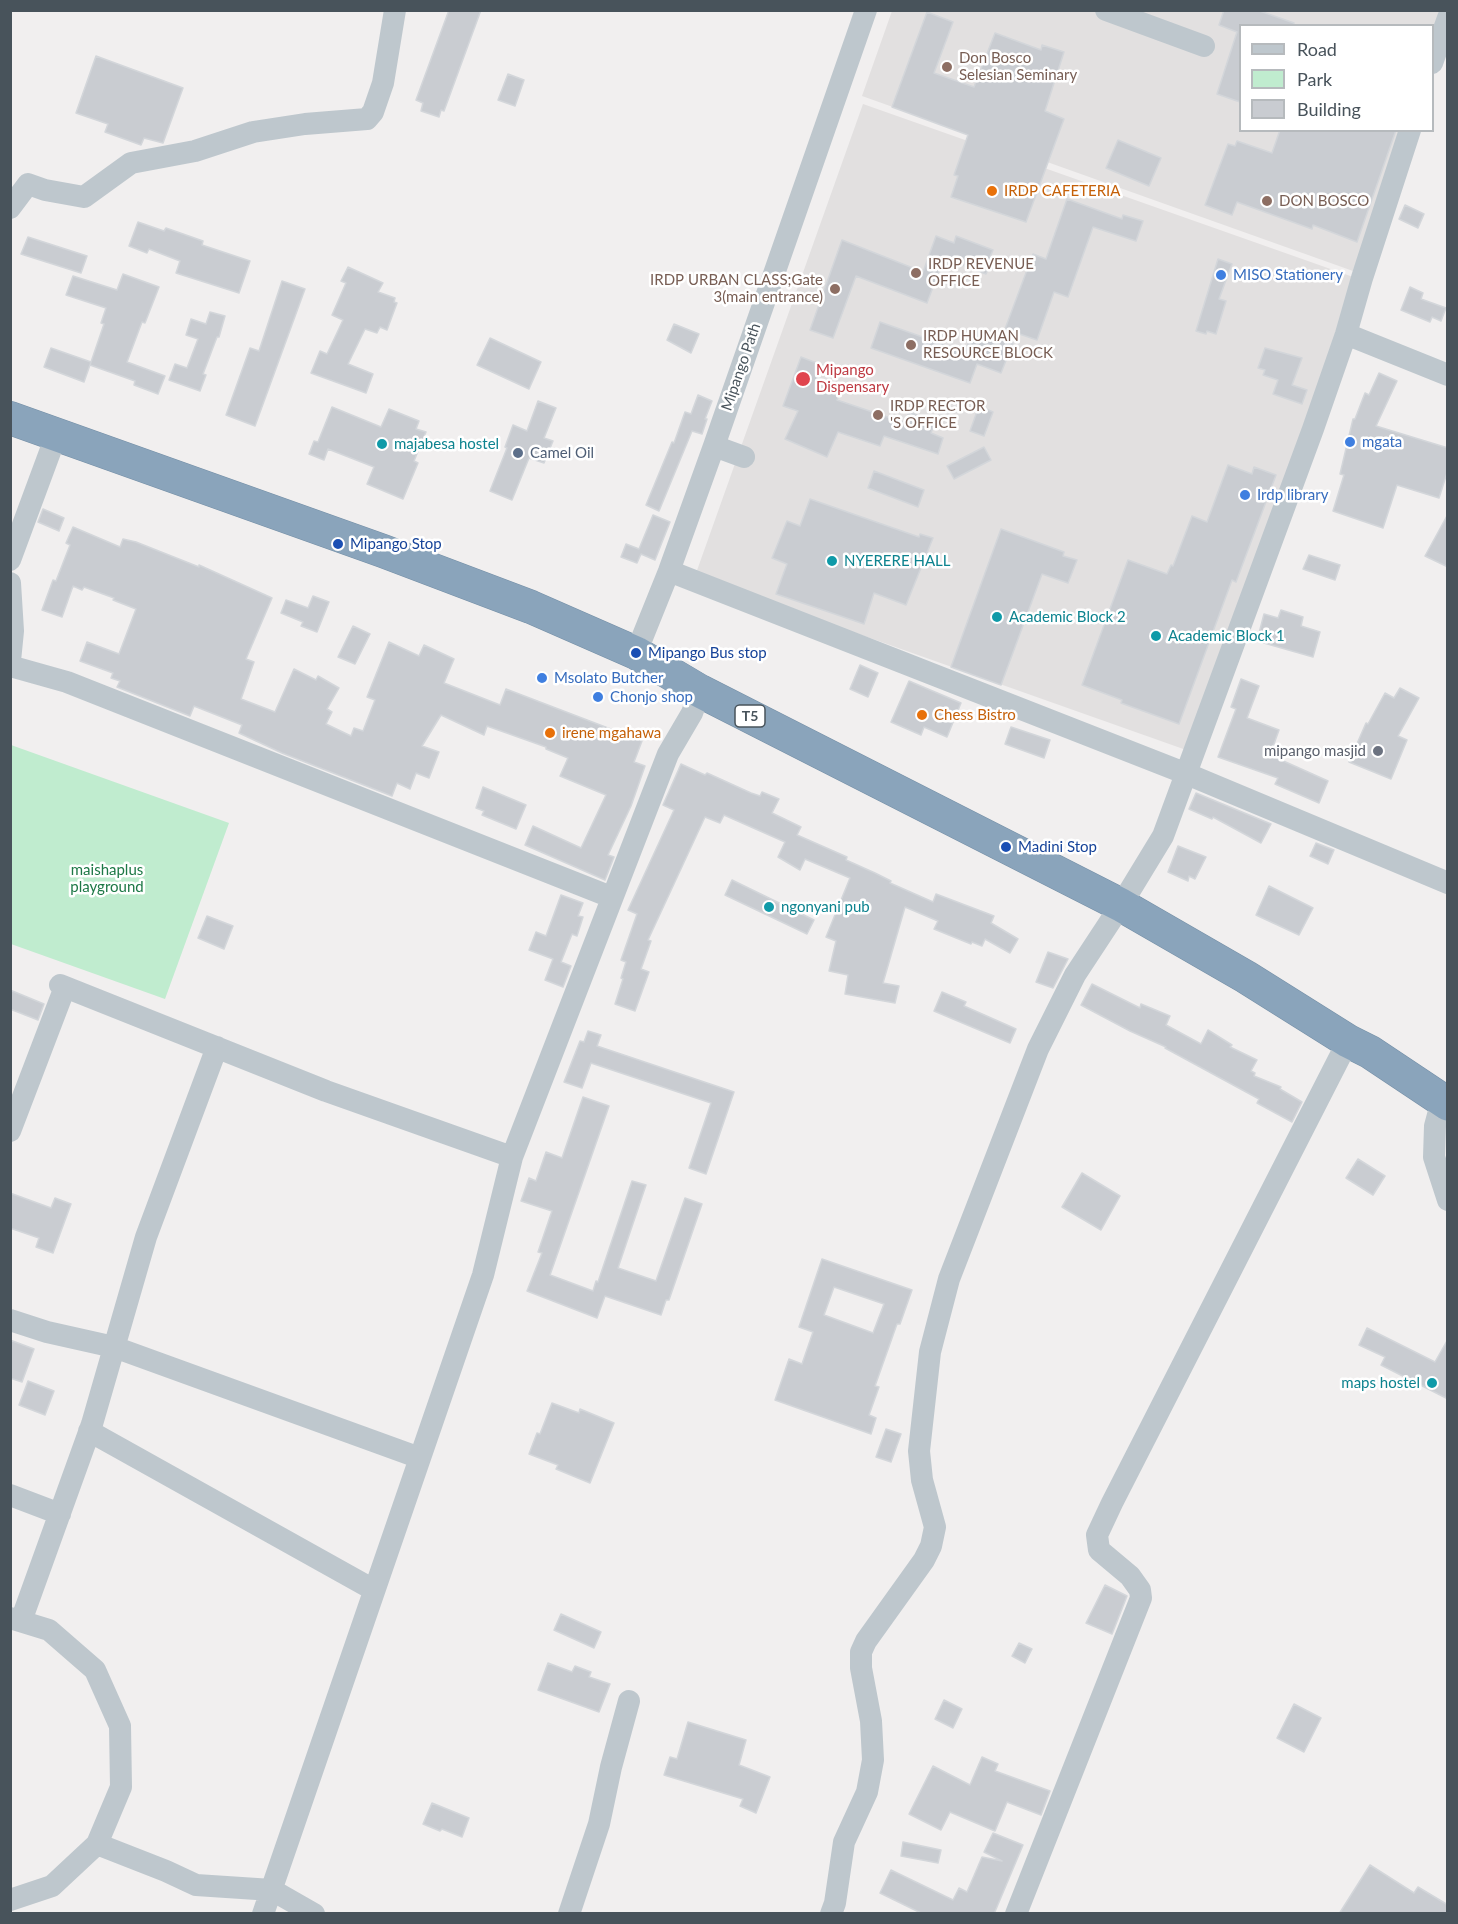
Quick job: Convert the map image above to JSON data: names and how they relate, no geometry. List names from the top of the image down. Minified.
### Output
{"streets":{"highway":["T5"],"street":["Mipango Path"]},"crossings":[["Mipango Path","T5"]],"parks":["maishaplus playground"],"places":["Don Bosco Selesian Seminary","IRDP CAFETERIA","DON BOSCO","IRDP REVENUE OFFICE","MISO Stationery","IRDP URBAN CLASS;Gate 3(main entrance)","IRDP HUMAN RESOURCE BLOCK","Mipango Dispensary","IRDP RECTOR 'S OFFICE","mgata","majabesa hostel","Camel Oil","Irdp library","Mipango Stop","NYERERE HALL","Academic Block 2","Academic Block 1","Mipango Bus stop","Msolato Butcher","Chonjo shop","Chess Bistro","irene mgahawa","mipango masjid","Madini Stop","ngonyani pub","maps hostel"],"legend":["Road","Park","Building"]}
